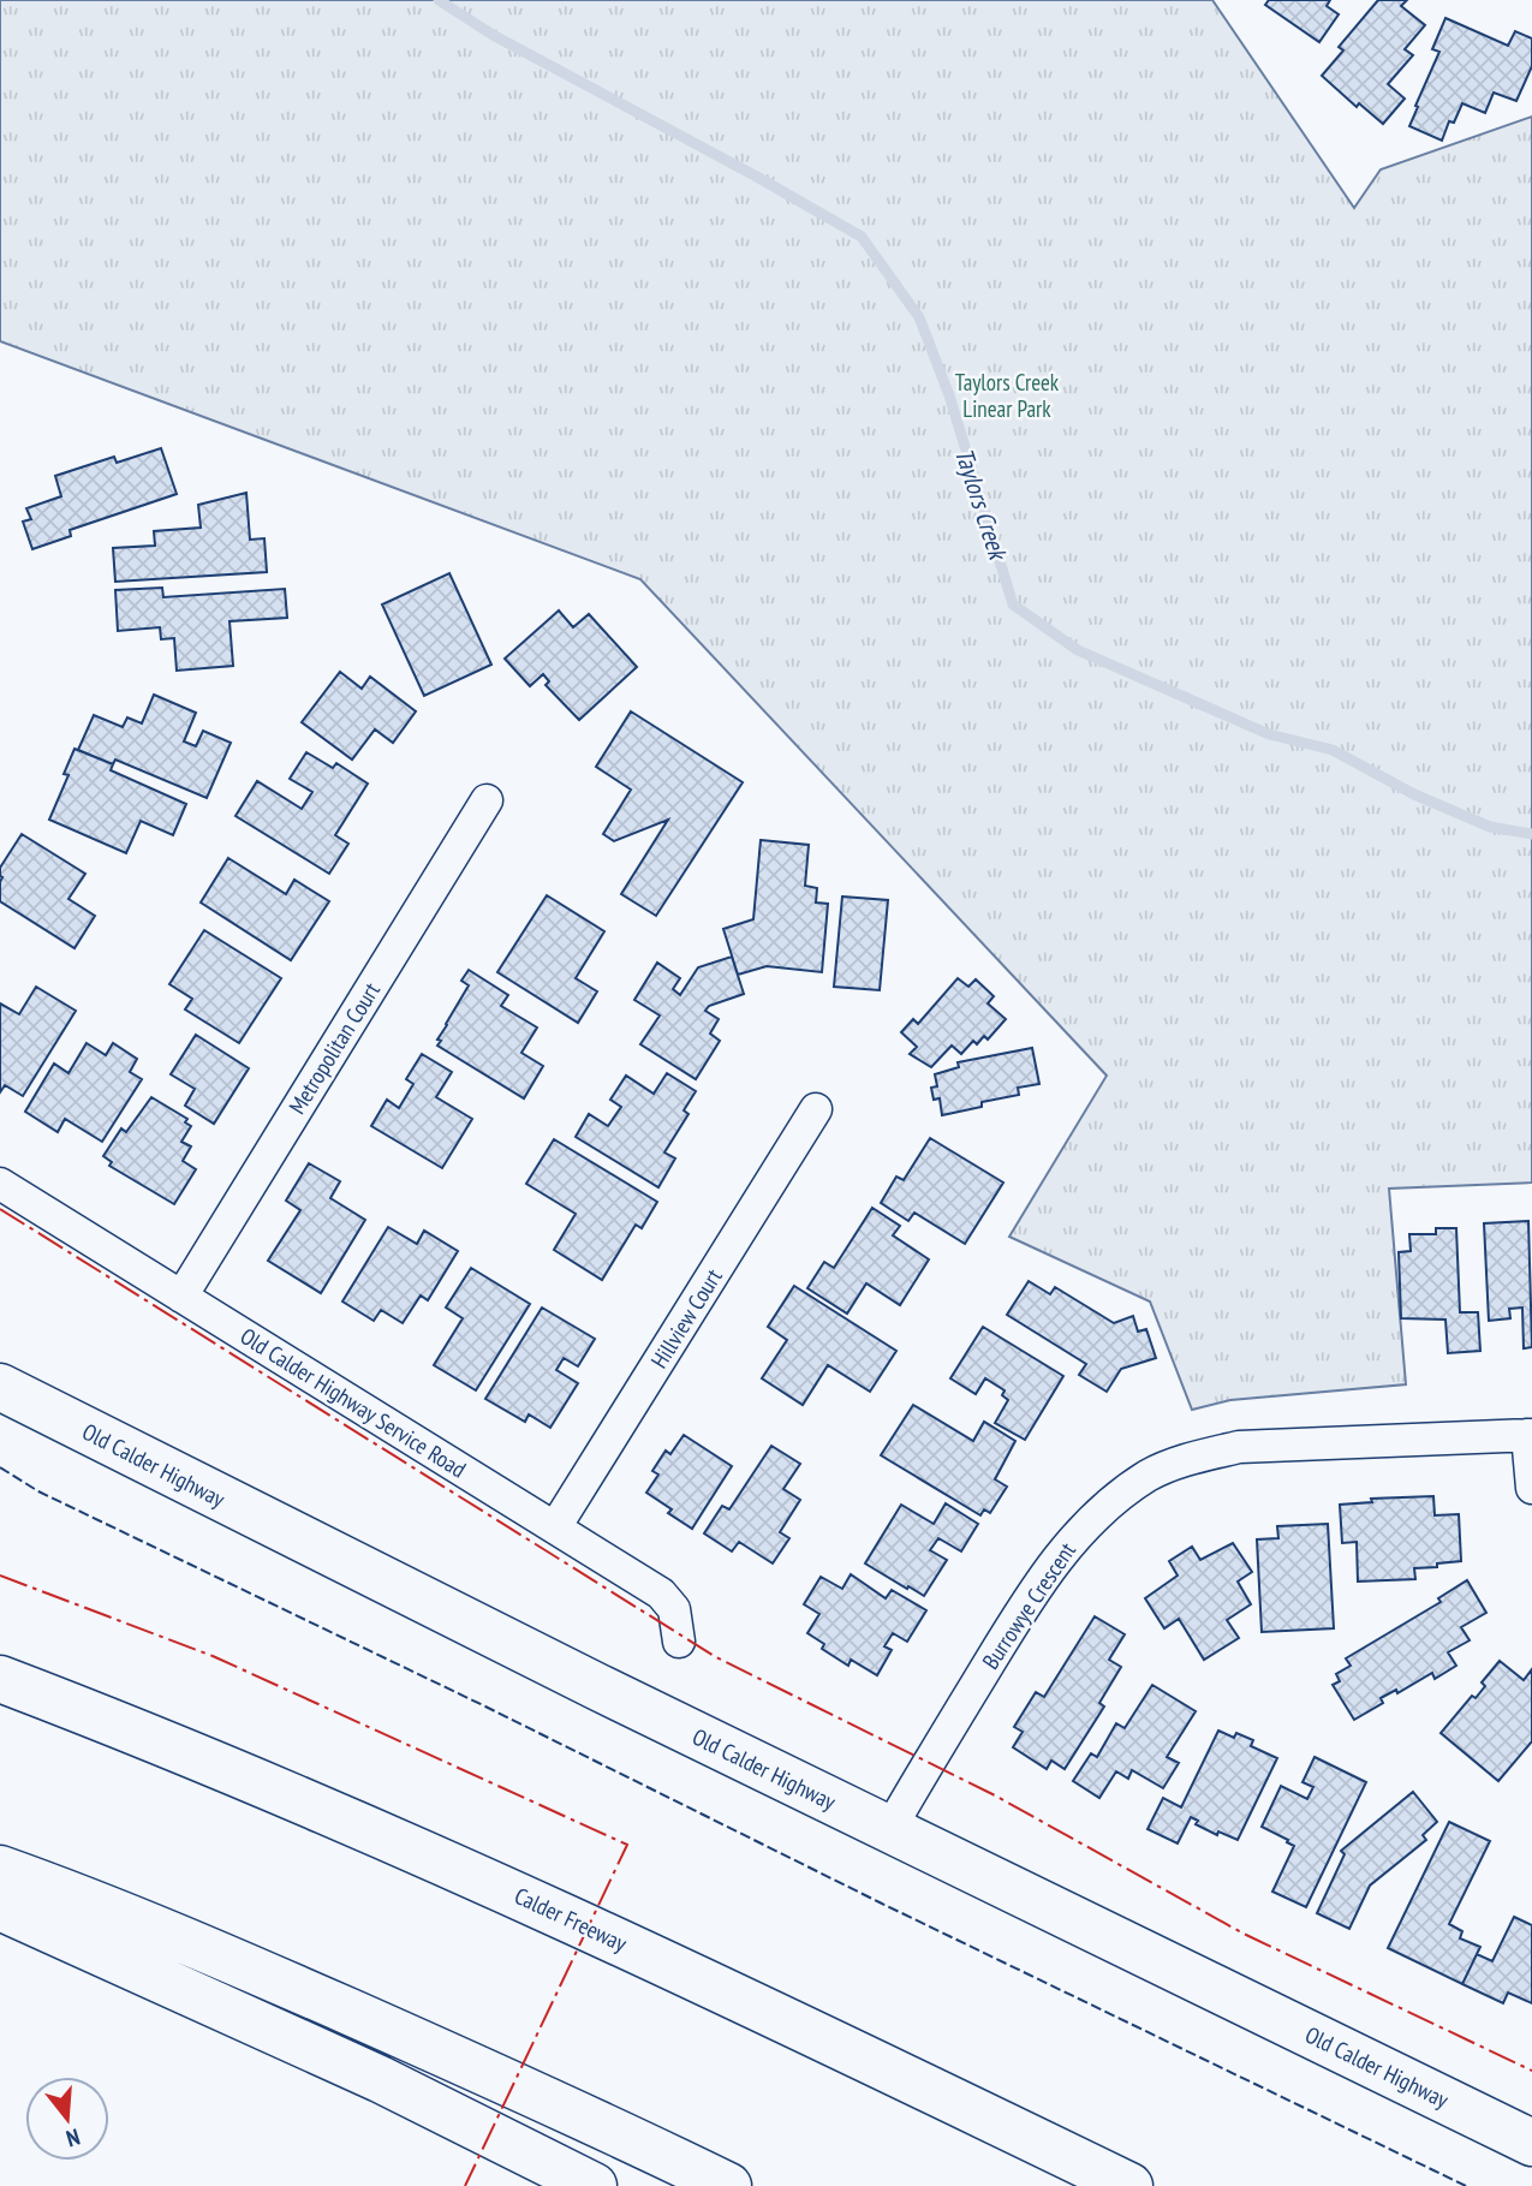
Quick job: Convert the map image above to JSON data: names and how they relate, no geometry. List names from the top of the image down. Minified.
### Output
{"streets":{"main road":["Old Calder Highway","Calder Freeway"],"street":["Metropolitan Court","Hillview Court","Old Calder Highway Service Road","Burrowye Crescent"]},"crossings":[["Metropolitan Court","Old Calder Highway Service Road"],["Hillview Court","Old Calder Highway Service Road"],["Old Calder Highway","Burrowye Crescent"]],"water":["Taylors Creek"],"parks":["Taylors Creek Linear Park"],"north":"bottom"}
